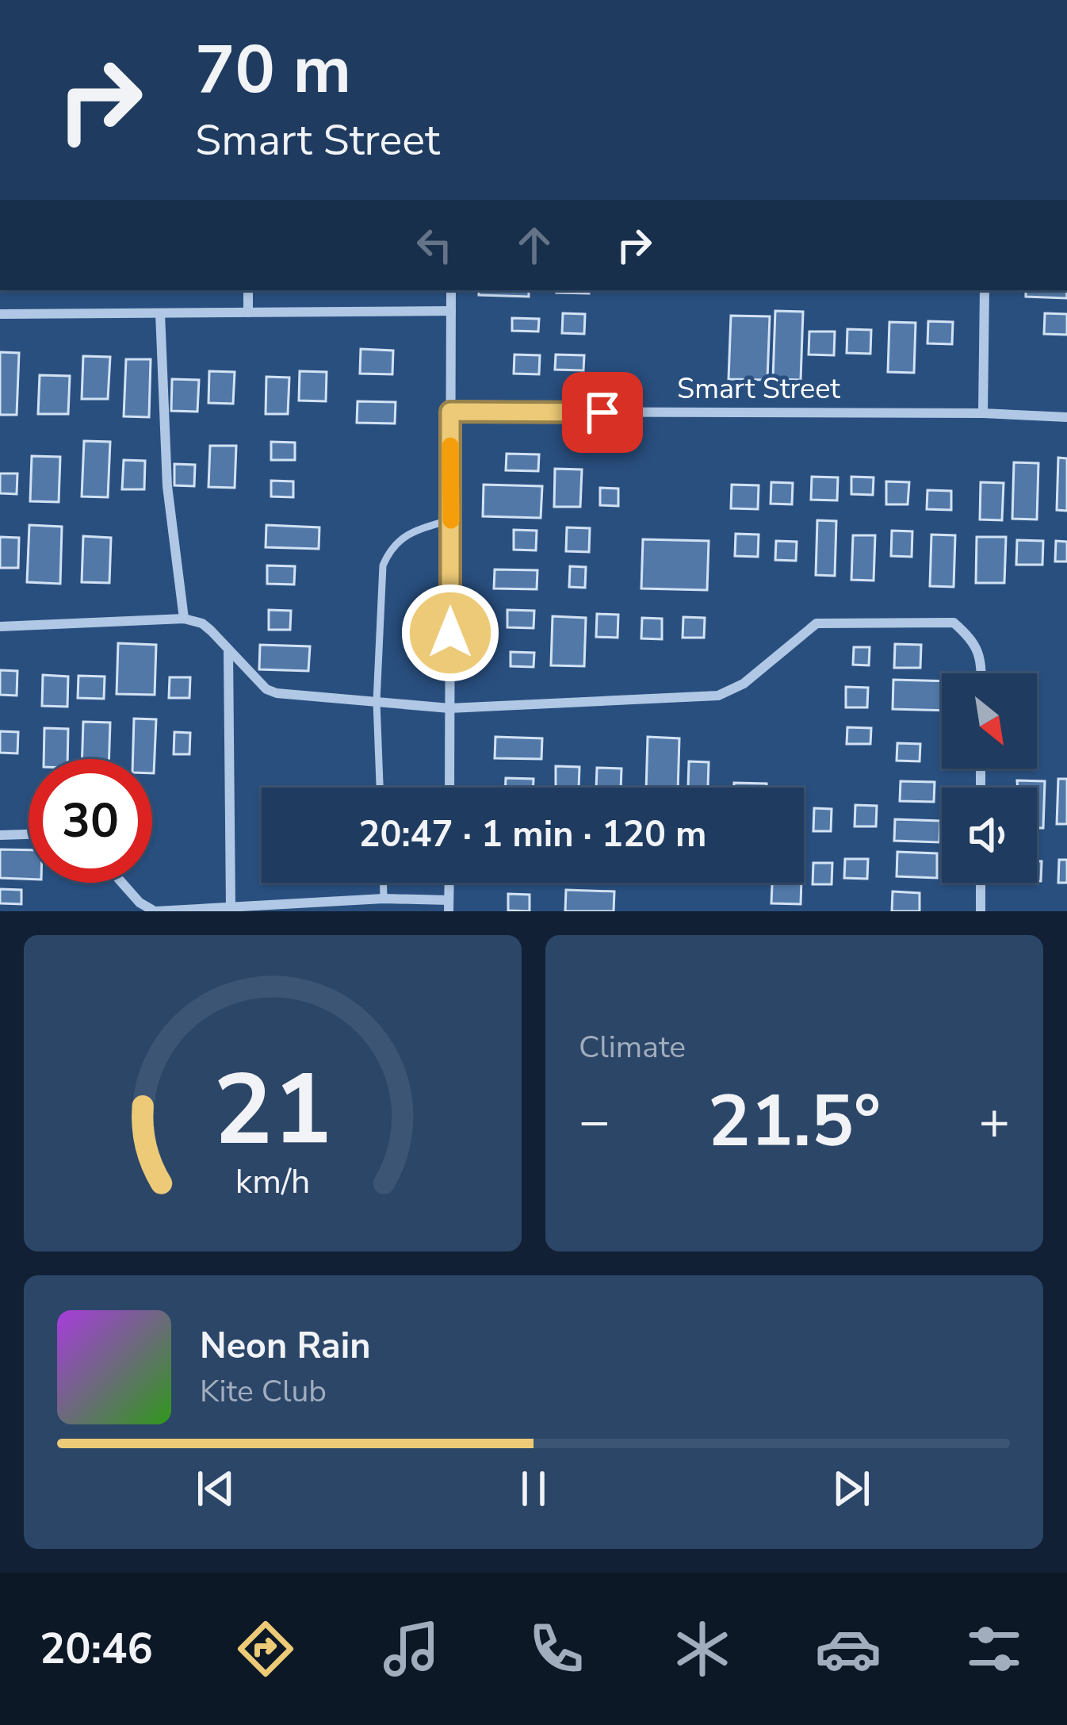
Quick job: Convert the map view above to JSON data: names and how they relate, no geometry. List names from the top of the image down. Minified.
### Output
{"streets":{"street":["Smart Street"]},"north":"bottom right","page":{"turn":["70 m","Smart Street"],"limit":"30","trip":"20:47 · 1 min · 120 m","tile":"Climate","heat":["−","21.5°","+"],"song":["Neon Rain","Kite Club"],"tabs":"20:46","gauge":["21","km/h"]}}
